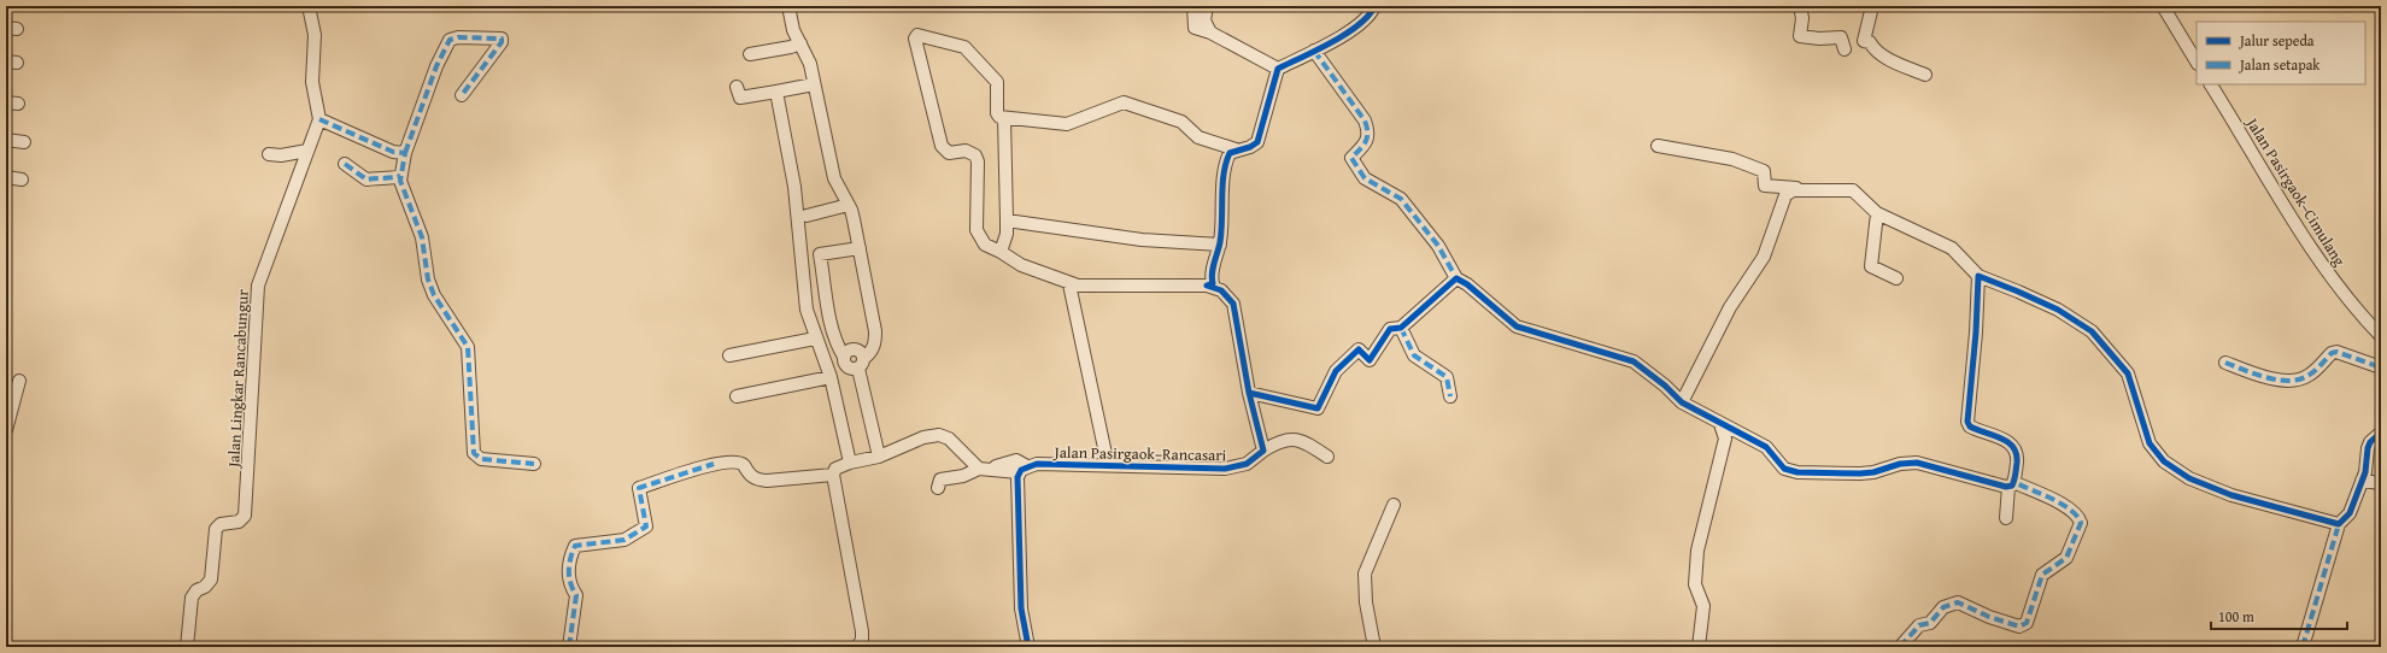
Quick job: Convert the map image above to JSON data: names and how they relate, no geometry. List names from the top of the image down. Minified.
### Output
{"streets":{"street":["Jalan Pasirgaok–Cimulang","Jalan Lingkar Rancabungur","Jalan Pasirgaok–Rancasari"]},"legend":["Jalur sepeda","Jalan setapak"],"scale_bar":"100 m"}
